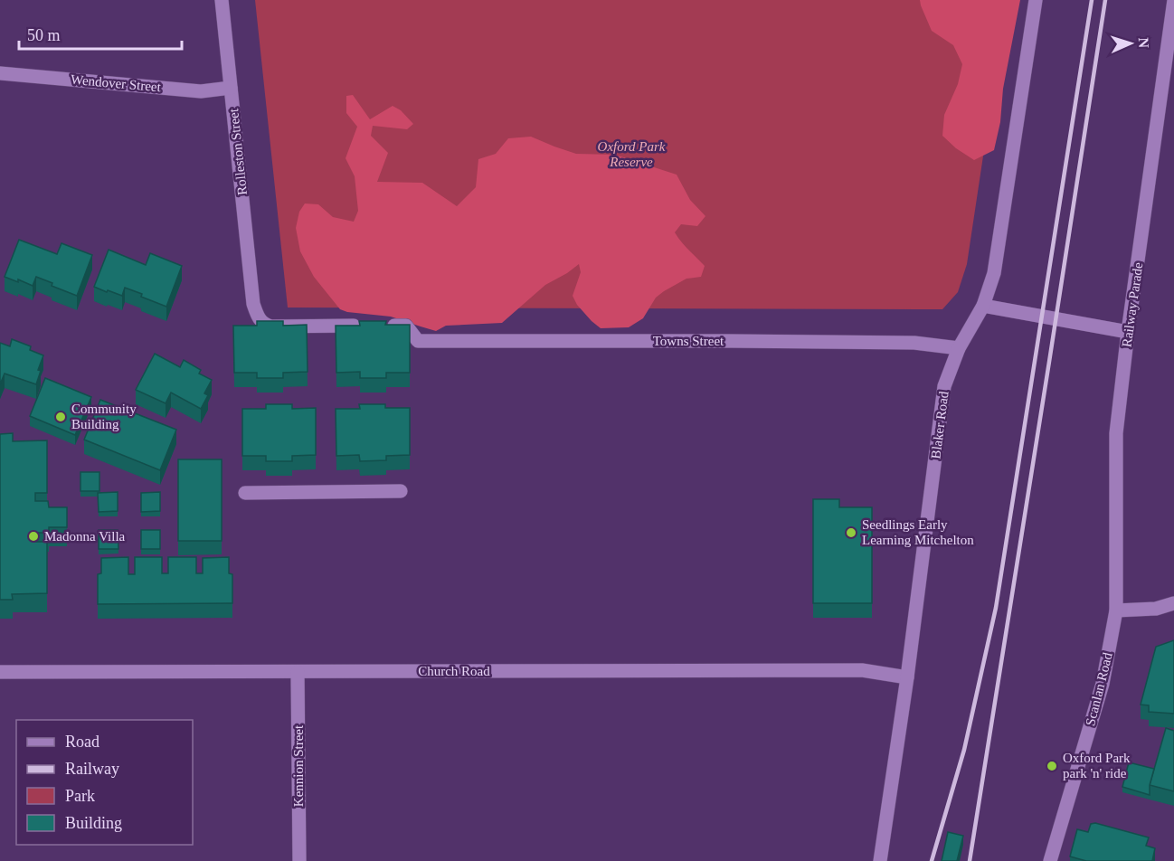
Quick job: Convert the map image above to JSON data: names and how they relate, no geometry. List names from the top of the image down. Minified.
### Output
{"streets":{"street":["Wendover Street","Rolleston Street","Railway Parade","Towns Street","Blaker Road","Church Road","Scanlan Road","Kennion Street"]},"crossings":[["Wendover Street","Rolleston Street"],["Railway Parade","Scanlan Road"],["Towns Street","Blaker Road"],["Blaker Road","Church Road"],["Church Road","Kennion Street"]],"parks":["Oxford Park Reserve"],"places":["Community Building","Seedlings Early Learning Mitchelton","Madonna Villa","Oxford Park park 'n' ride"],"legend":["Road","Railway","Park","Building"],"scale_bar":"50 m","north":"right"}
